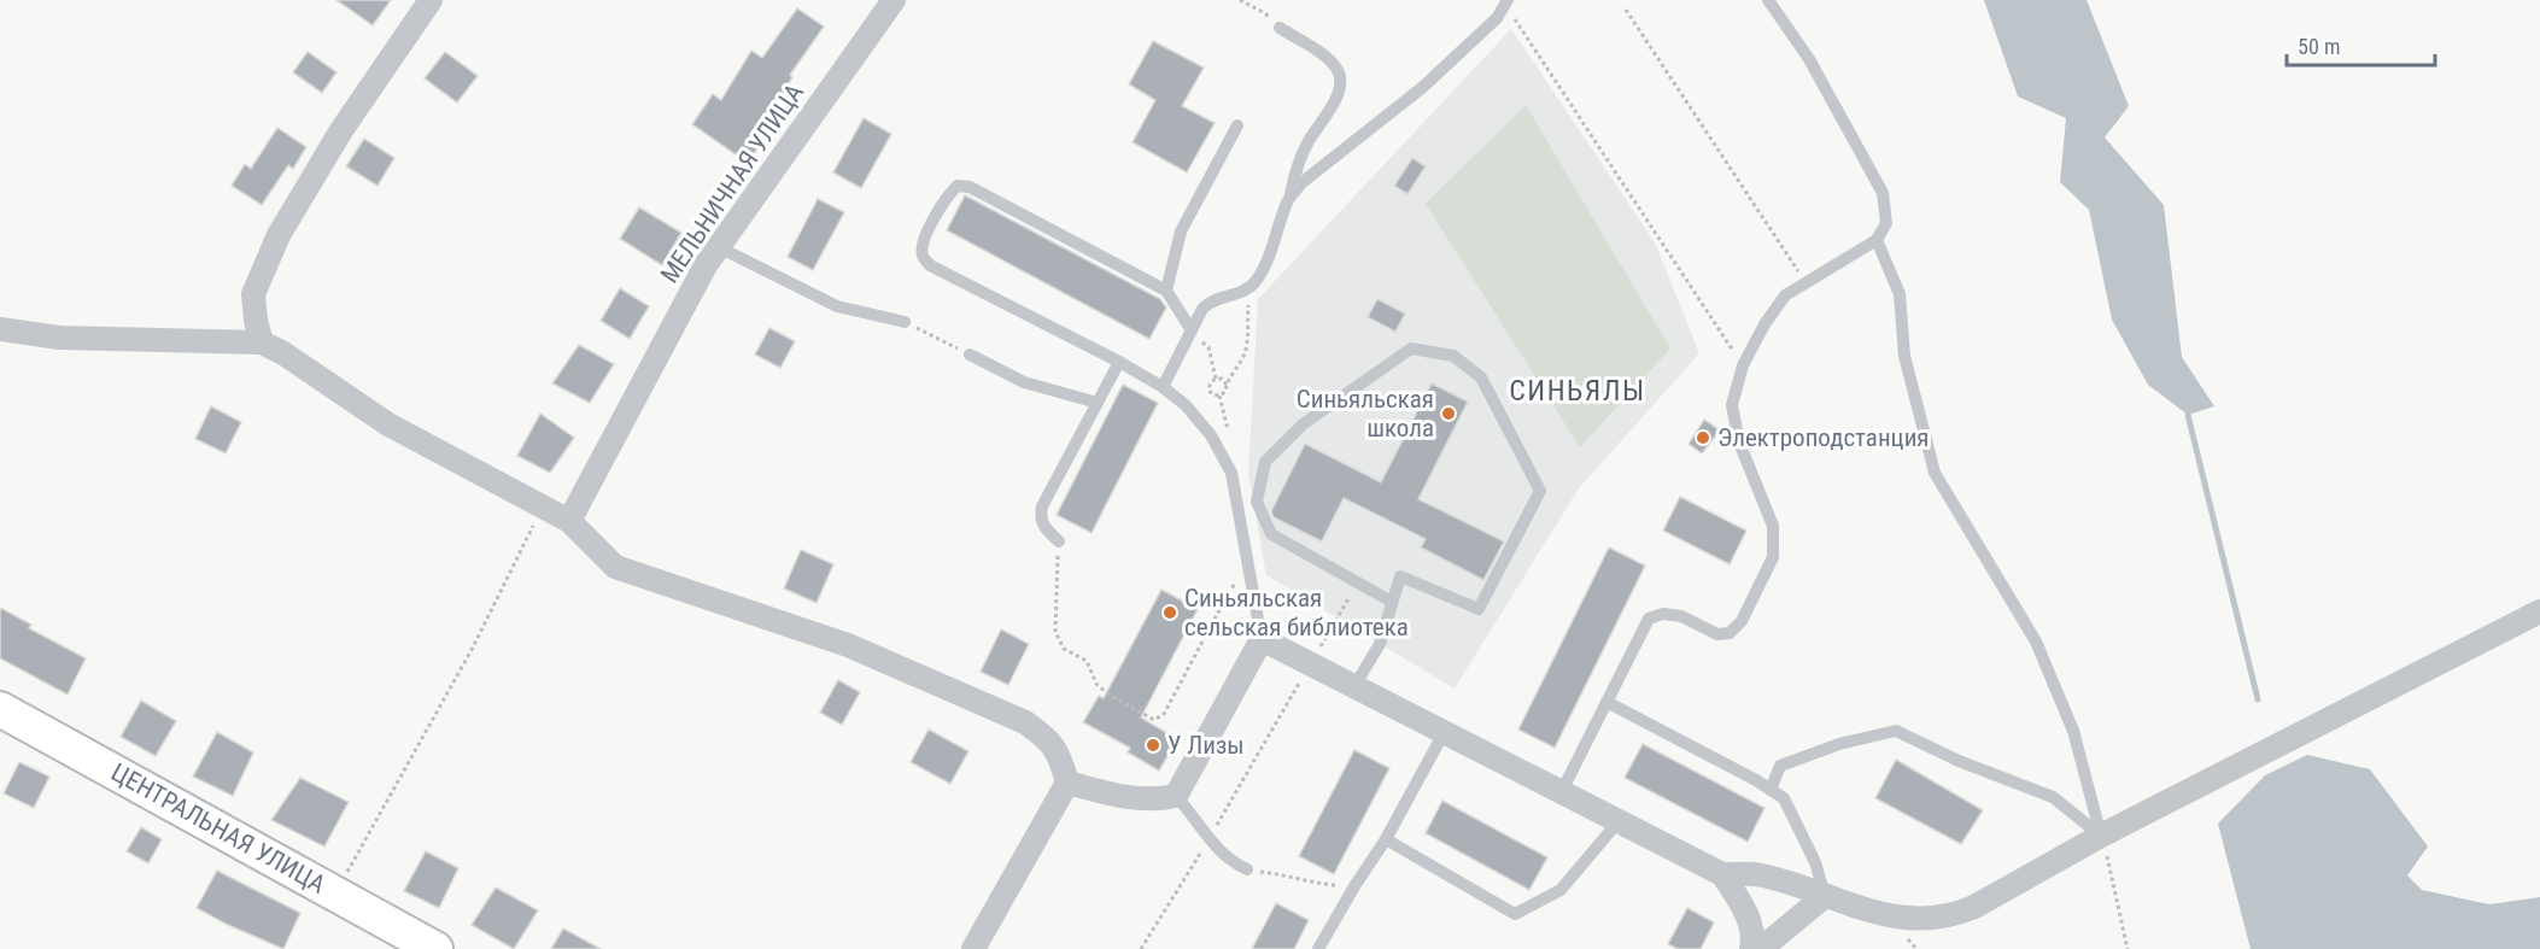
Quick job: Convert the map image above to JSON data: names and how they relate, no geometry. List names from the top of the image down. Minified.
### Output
{"streets":{"street":["МЕЛЬНИЧНАЯ УЛИЦА","ЦЕНТРАЛЬНАЯ УЛИЦА"]},"districts":["СИНЬЯЛЫ"],"places":["Синьяльская школа","Электроподстанция","Синьяльская сельская библиотека","У Лизы"],"scale_bar":"50 m"}
